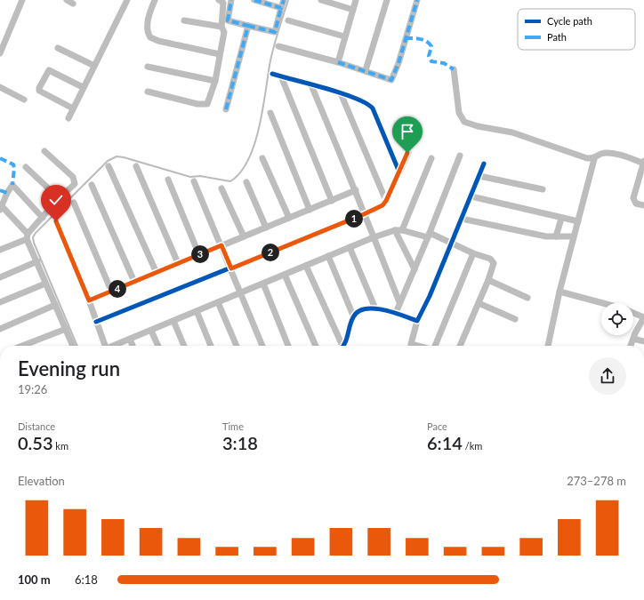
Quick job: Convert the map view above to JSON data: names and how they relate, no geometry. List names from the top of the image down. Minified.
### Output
{"legend":["Cycle path","Path"],"page":{"pins":["1","2","3","4"],"heading":["Evening run","19:26"],"stats":[["Distance","0.53 km"],["Time","3:18"],["Pace","6:14 /km"]],"chart":["Elevation","273–278 m"],"list":[{"name":"100 m","note":"6:18"}]}}
